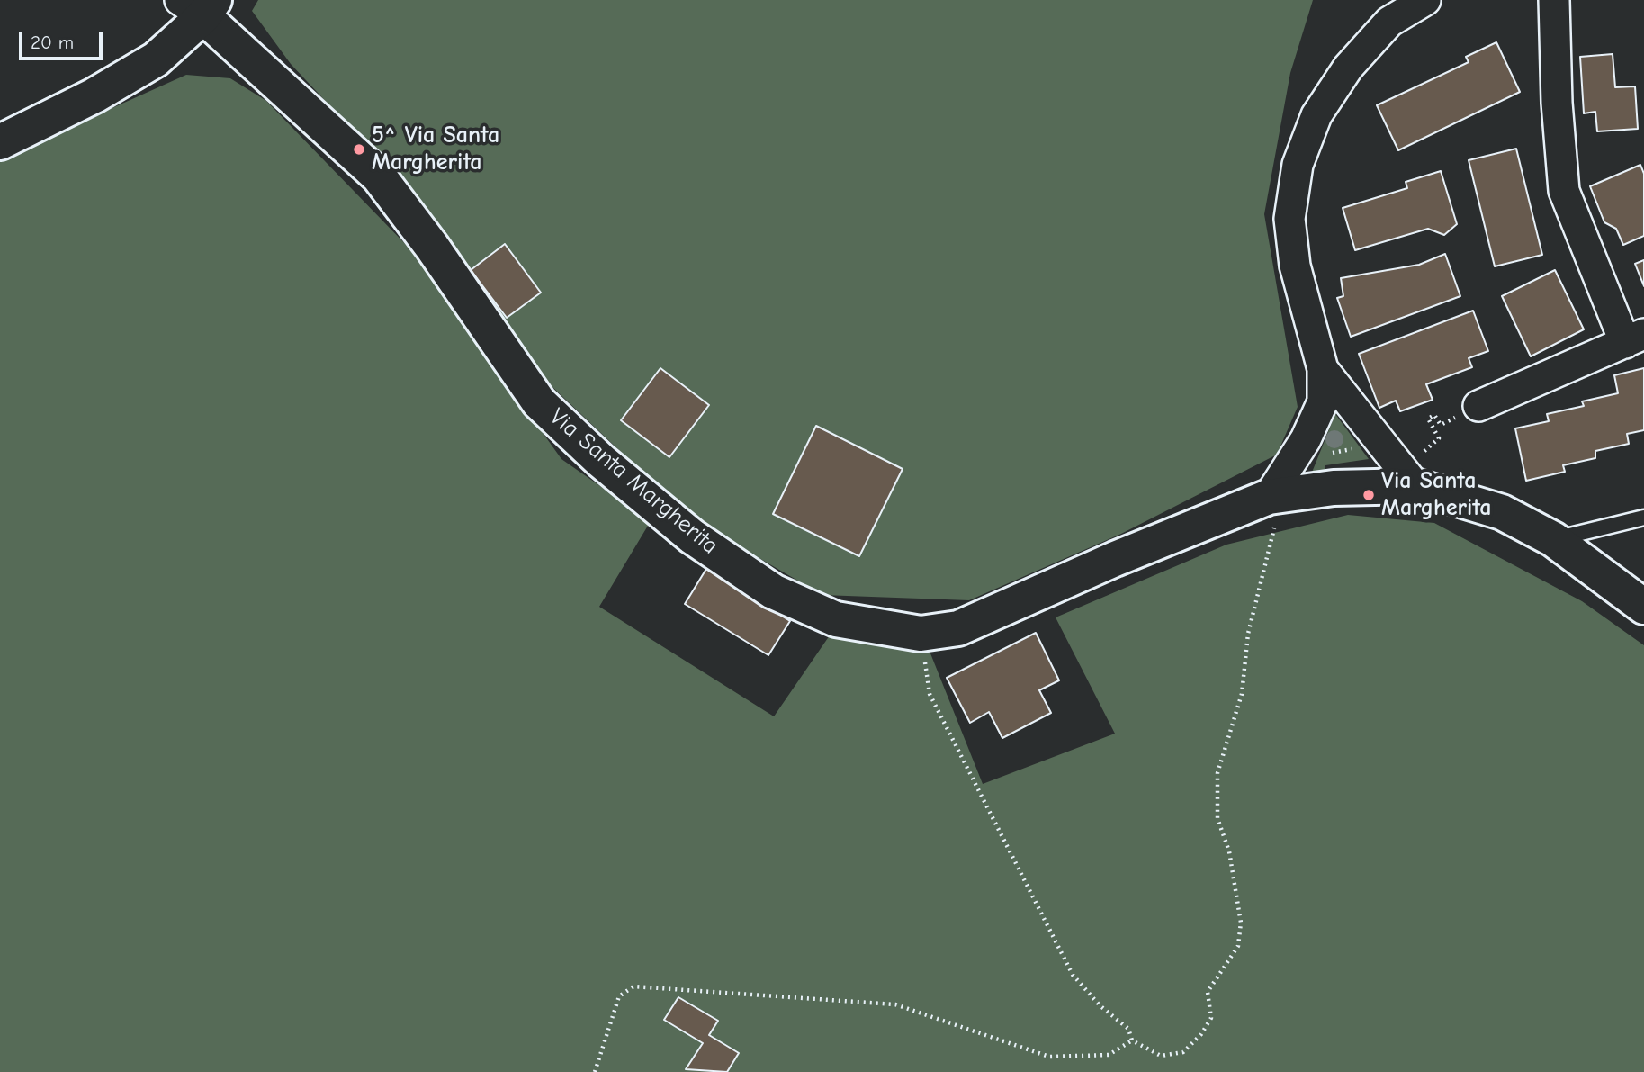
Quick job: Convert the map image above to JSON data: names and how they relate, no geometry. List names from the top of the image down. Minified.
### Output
{"streets":{"street":["Via Santa Margherita"]},"places":["5^ Via Santa Margherita","Via Santa Margherita"],"scale_bar":"20 m"}
